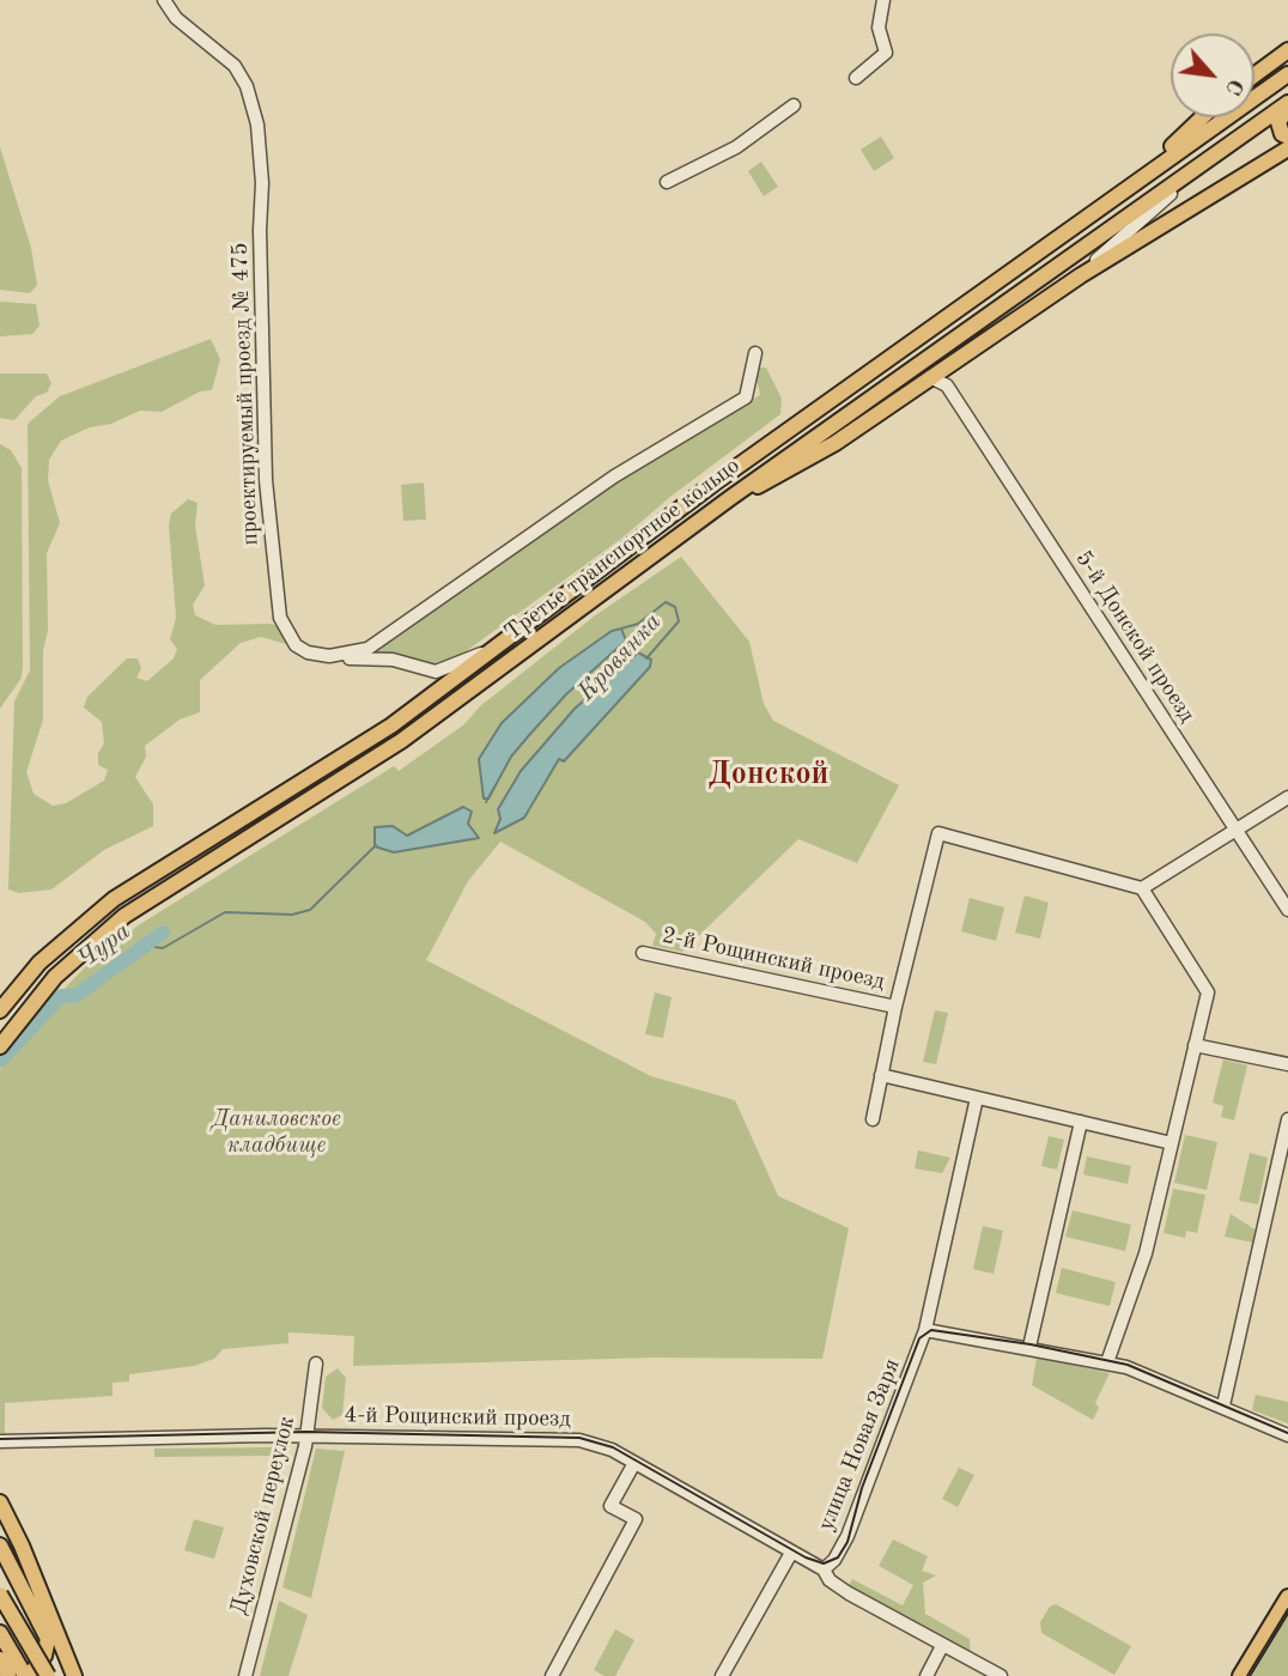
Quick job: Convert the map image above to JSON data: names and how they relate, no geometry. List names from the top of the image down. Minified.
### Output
{"streets":{"main road":["Третье транспортное кольцо"],"street":["проектируемый проезд № 475","5-й Донской проезд","2-й Рощинский проезд","4-й Рощинский проезд","улица Новая Заря","Духовской переулок"]},"crossings":[["4-й Рощинский проезд","улица Новая Заря"],["4-й Рощинский проезд","Духовской переулок"]],"districts":["Донской"],"water":["Кровянка","Чура"],"parks":["Даниловское кладбище"],"north":"bottom right"}
